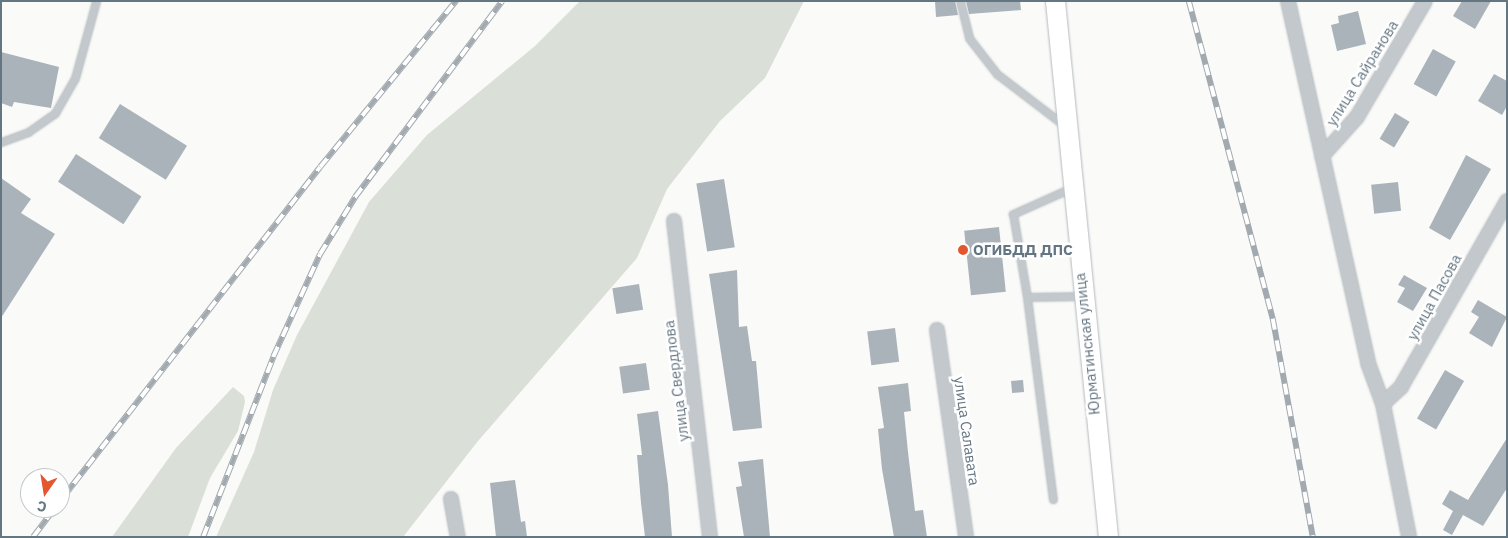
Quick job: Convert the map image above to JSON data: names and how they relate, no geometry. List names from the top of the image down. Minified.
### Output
{"streets":{"main road":["Юрматинская улица"],"street":["улица Сайранова","улица Пасова","улица Свердлова","улица Салавата"]},"places":["ОГИБДД ДПС"],"north":"bottom"}
